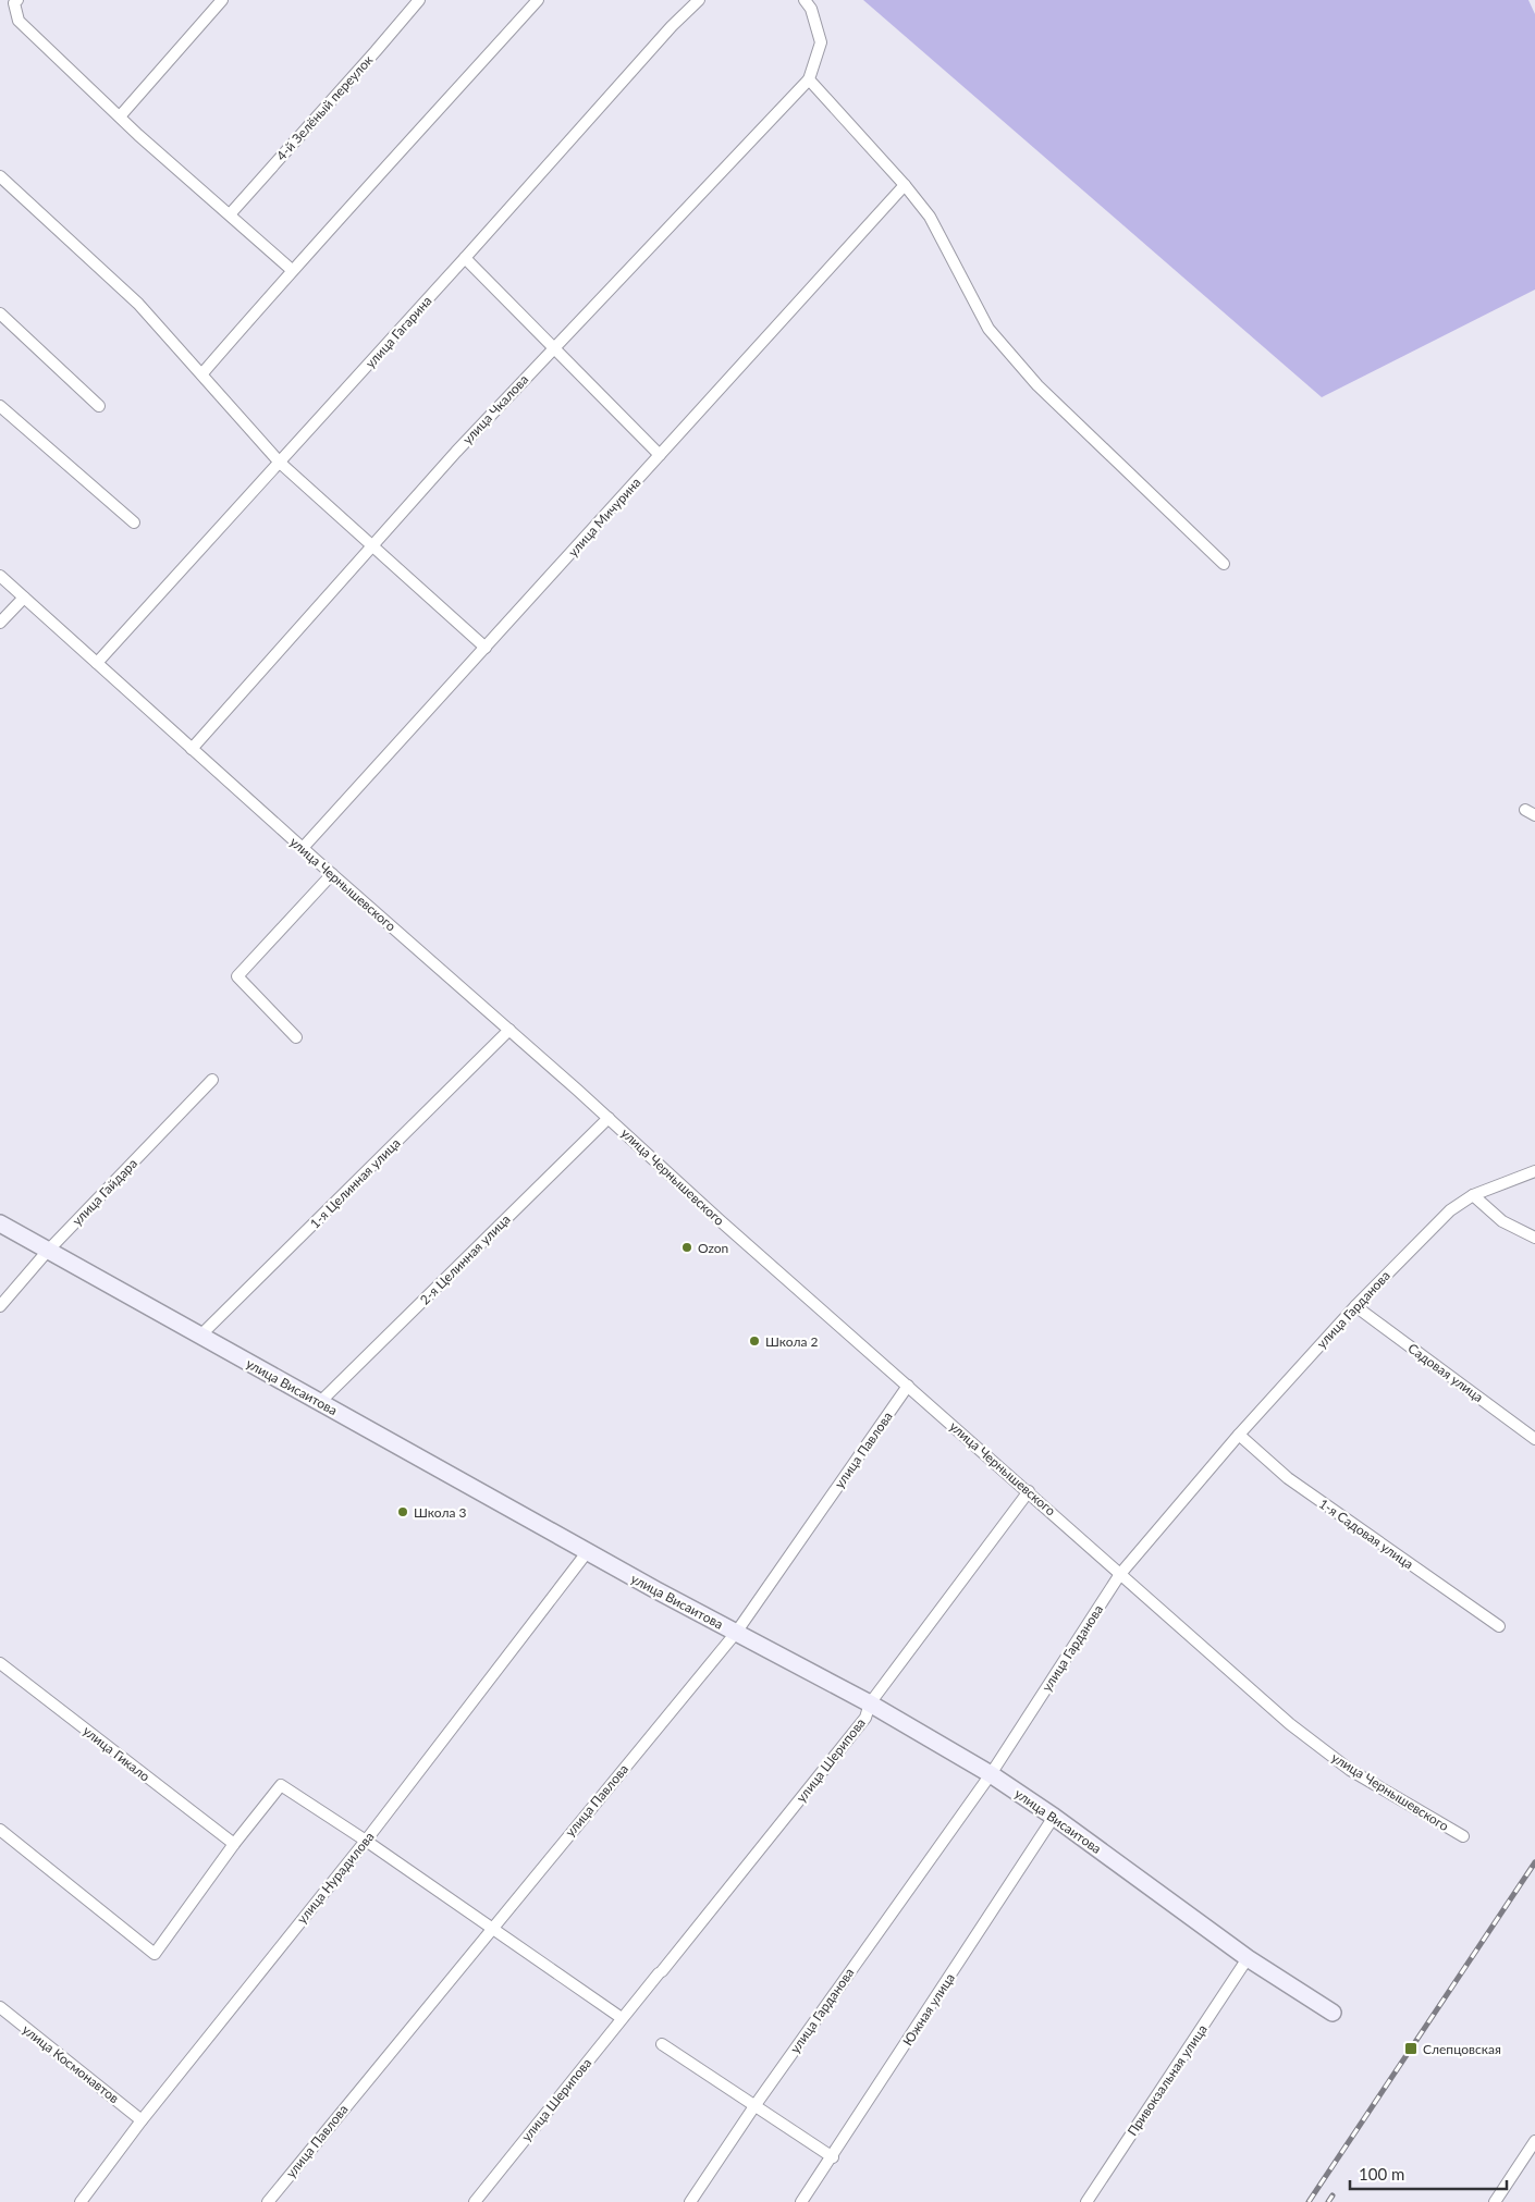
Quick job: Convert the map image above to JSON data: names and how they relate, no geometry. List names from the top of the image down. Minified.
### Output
{"streets":{"street":["4-й Зелёный переулок","улица Гагарина","улица Чкалова","улица Мичурина","улица Чернышевского","1-я Целинная улица","улица Гайдара","2-я Целинная улица","улица Гарданова","Садовая улица","улица Висаитова","улица Павлова","1-я Садовая улица","улица Гикало","улица Шерипова","улица Нурадилова","Южная улица","улица Космонавтов","Привокзальная улица"]},"crossings":[["улица Гагарина","улица Чернышевского"],["улица Чкалова","улица Чернышевского"],["улица Мичурина","улица Чернышевского"],["улица Чернышевского","1-я Целинная улица"],["улица Чернышевского","2-я Целинная улица"],["улица Чернышевского","улица Гарданова"],["улица Чернышевского","улица Павлова"],["улица Чернышевского","улица Шерипова"],["1-я Целинная улица","улица Висаитова"],["улица Гайдара","улица Висаитова"],["2-я Целинная улица","улица Висаитова"],["улица Гарданова","Садовая улица"],["улица Гарданова","улица Висаитова"],["улица Гарданова","1-я Садовая улица"],["улица Висаитова","улица Павлова"],["улица Висаитова","улица Шерипова"],["улица Висаитова","улица Нурадилова"],["улица Висаитова","Южная улица"],["улица Висаитова","Привокзальная улица"],["улица Нурадилова","улица Космонавтов"]],"places":{"other":["Ozon","Школа 2","Школа 3"],"transit":["Слепцовская"]},"scale_bar":"100 m"}
